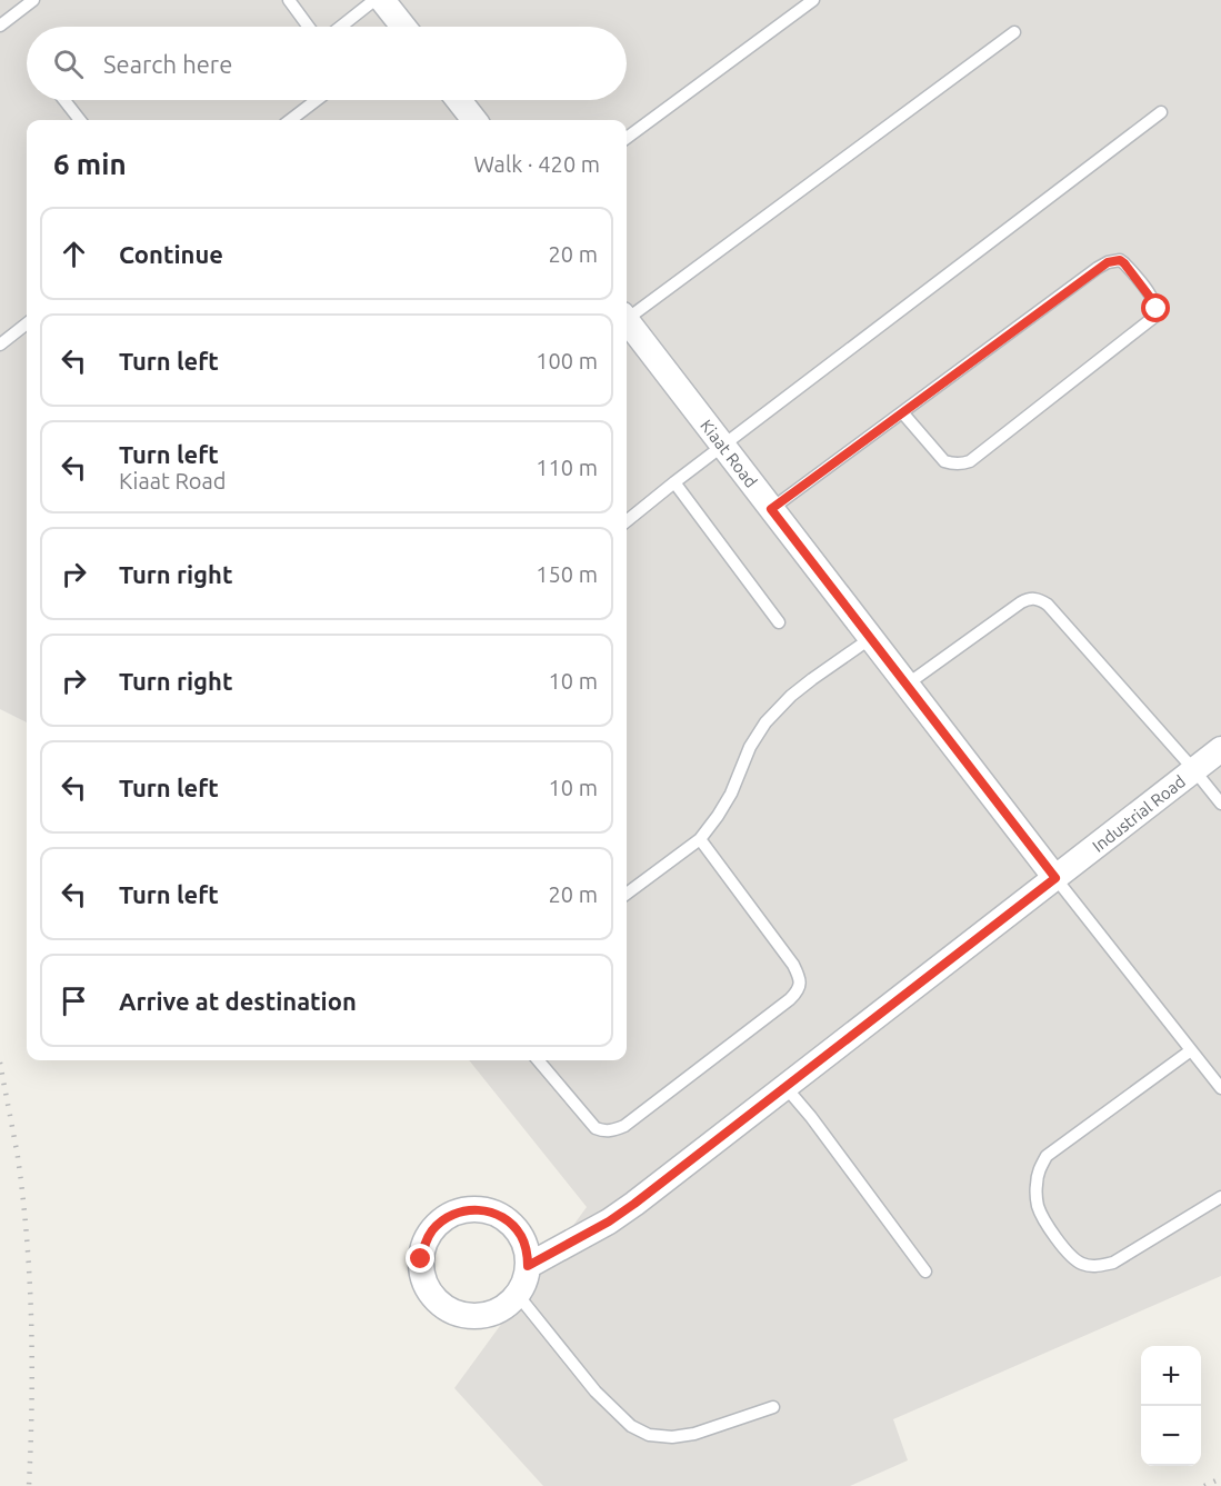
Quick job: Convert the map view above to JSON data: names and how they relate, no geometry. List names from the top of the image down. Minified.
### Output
{"streets":{"street":["Kiaat Road","Industrial Road"]},"crossings":[["Kiaat Road","Industrial Road"]],"page":{"search":"Search here","heading":["6 min","Walk · 420 m"],"list":[["Continue","20 m"],["Turn left","100 m"],["Turn left","Kiaat Road","110 m"],["Turn right","150 m"],["Turn right","10 m"],["Turn left","10 m"],["Turn left","20 m"],"Arrive at destination"],"map_buttons":["+","−"]}}
